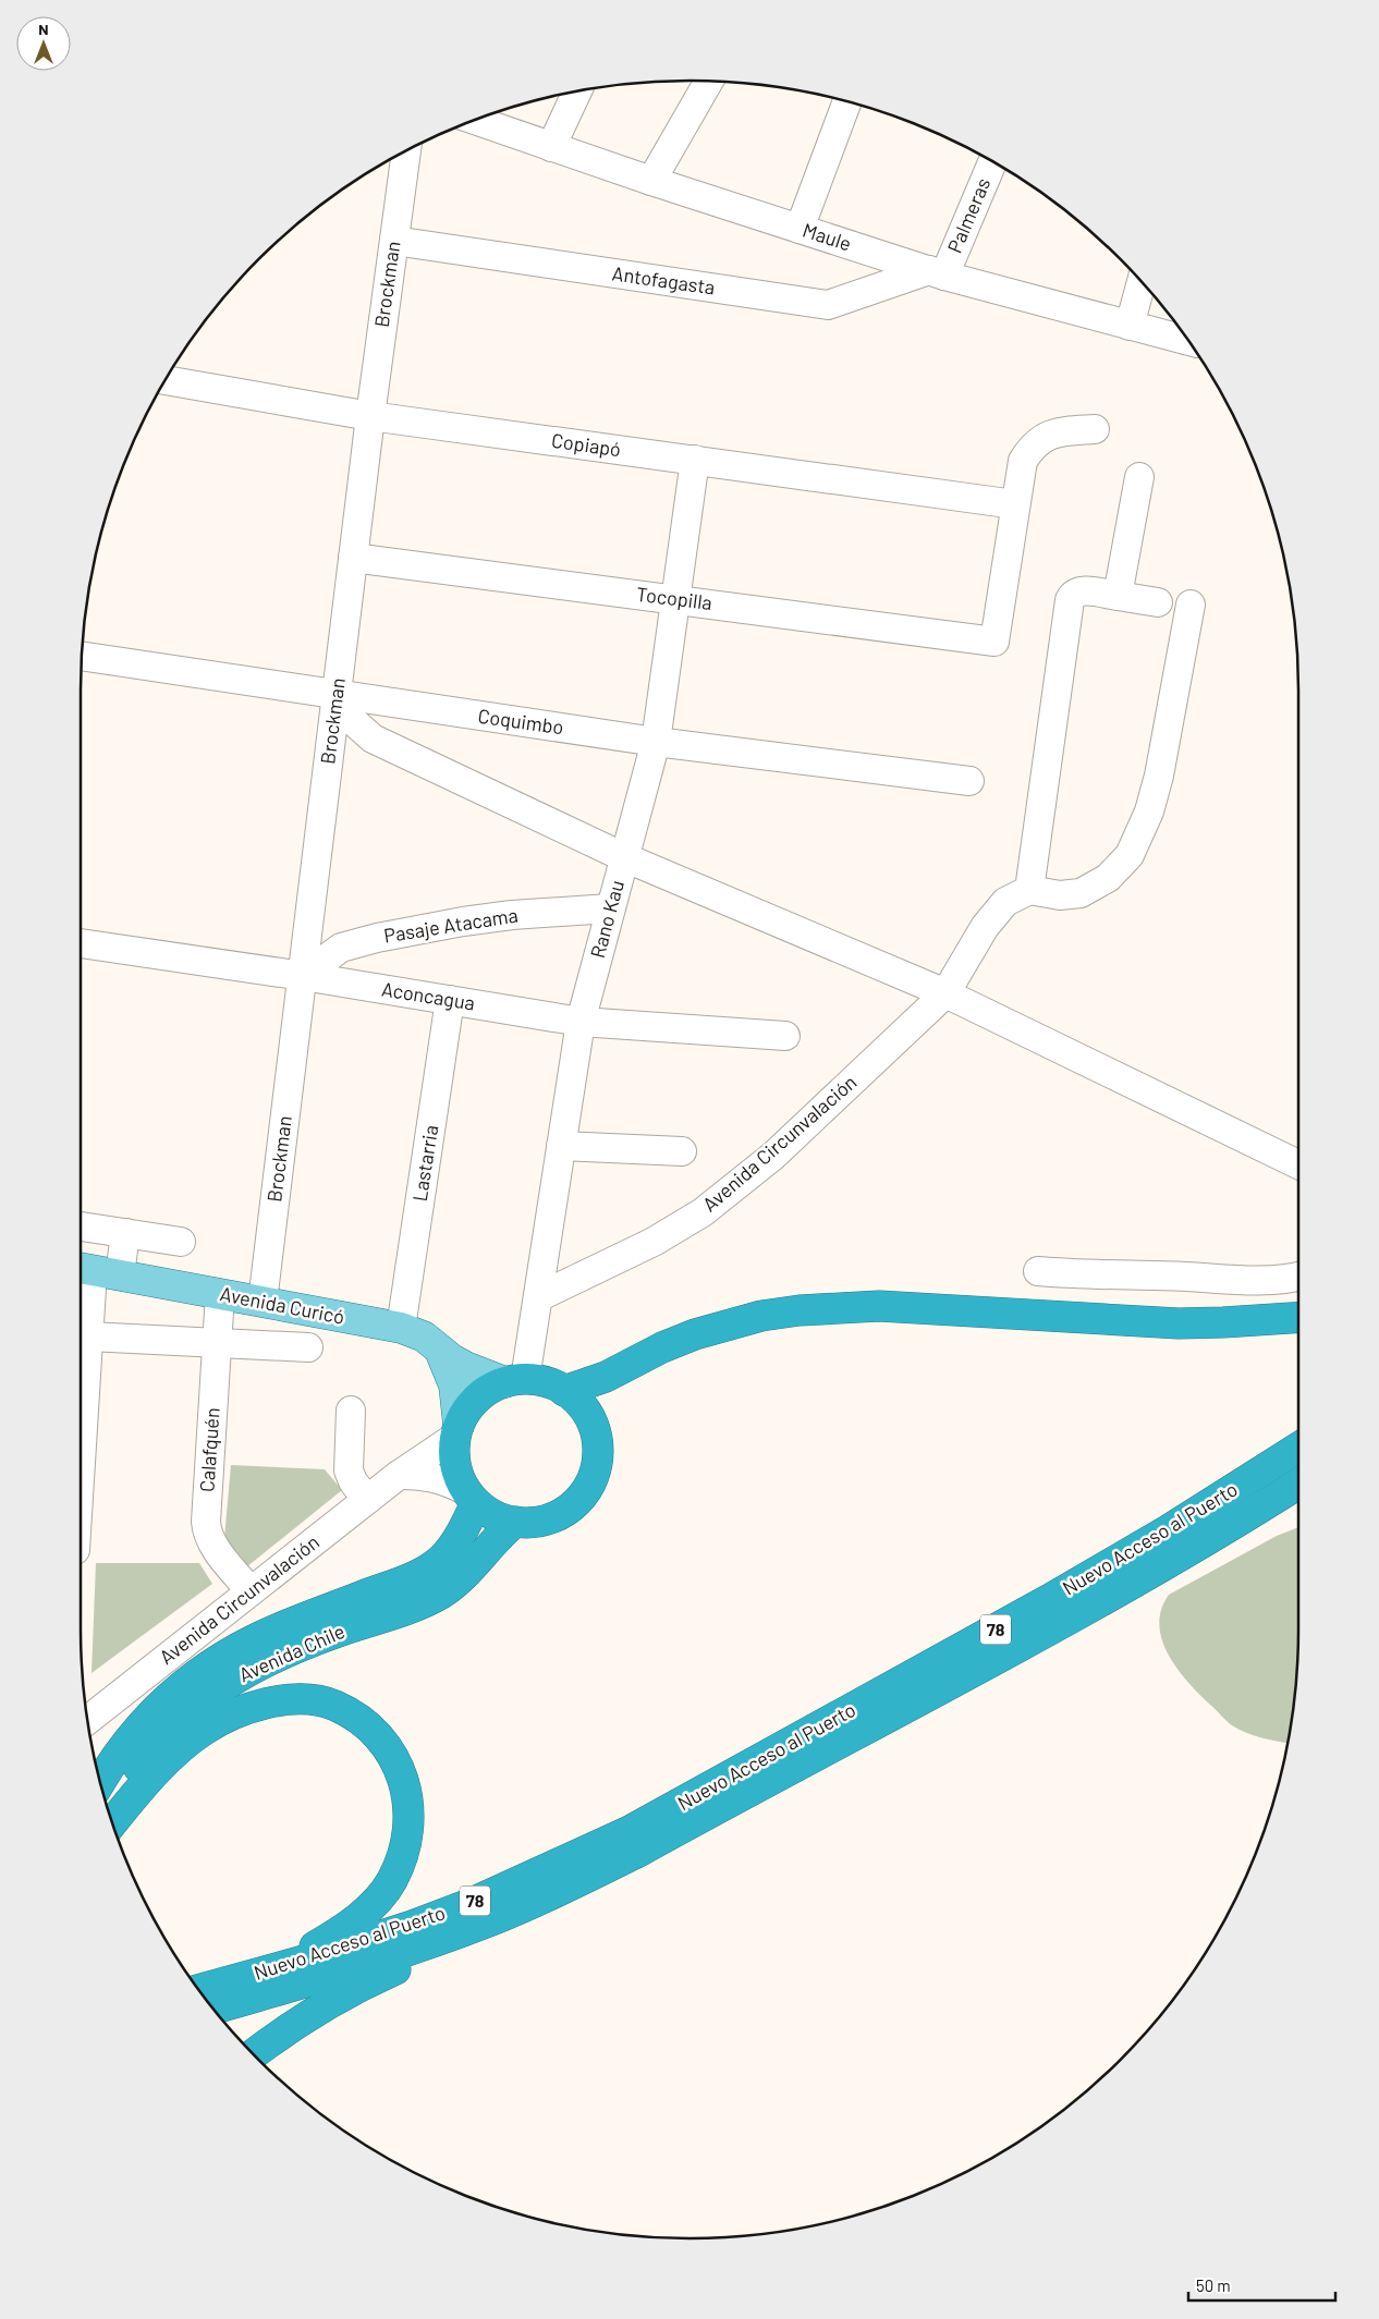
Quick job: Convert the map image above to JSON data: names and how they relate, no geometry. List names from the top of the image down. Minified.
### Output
{"streets":{"highway":["Nuevo Acceso al Puerto","78","Avenida Chile"],"main road":["Avenida Curicó"],"street":["Palmeras","Maule","Antofagasta","Brockman","Copiapó","Tocopilla","Coquimbo","Rano Kau","Pasaje Atacama","Aconcagua","Avenida Circunvalación","Lastarria","Calafquén"]},"crossings":[["Palmeras","Maule"],["Palmeras","Antofagasta"],["Maule","Antofagasta"],["Antofagasta","Brockman"],["Brockman","Copiapó"],["Brockman","Tocopilla"],["Brockman","Coquimbo"],["Brockman","Pasaje Atacama"],["Brockman","Aconcagua"],["Brockman","Avenida Curicó"],["Copiapó","Tocopilla"],["Copiapó","Rano Kau"],["Tocopilla","Rano Kau"],["Coquimbo","Rano Kau"],["Rano Kau","Pasaje Atacama"],["Rano Kau","Aconcagua"],["Rano Kau","Avenida Circunvalación"],["Rano Kau","Avenida Curicó"],["Rano Kau","Avenida Chile"],["Pasaje Atacama","Aconcagua"],["Aconcagua","Lastarria"],["Avenida Circunvalación","Avenida Curicó"],["Avenida Circunvalación","Calafquén"],["Avenida Circunvalación","Avenida Chile"],["Lastarria","Avenida Curicó"],["Avenida Curicó","Calafquén"],["Avenida Curicó","Avenida Chile"]],"scale_bar":"50 m","north":"top"}
